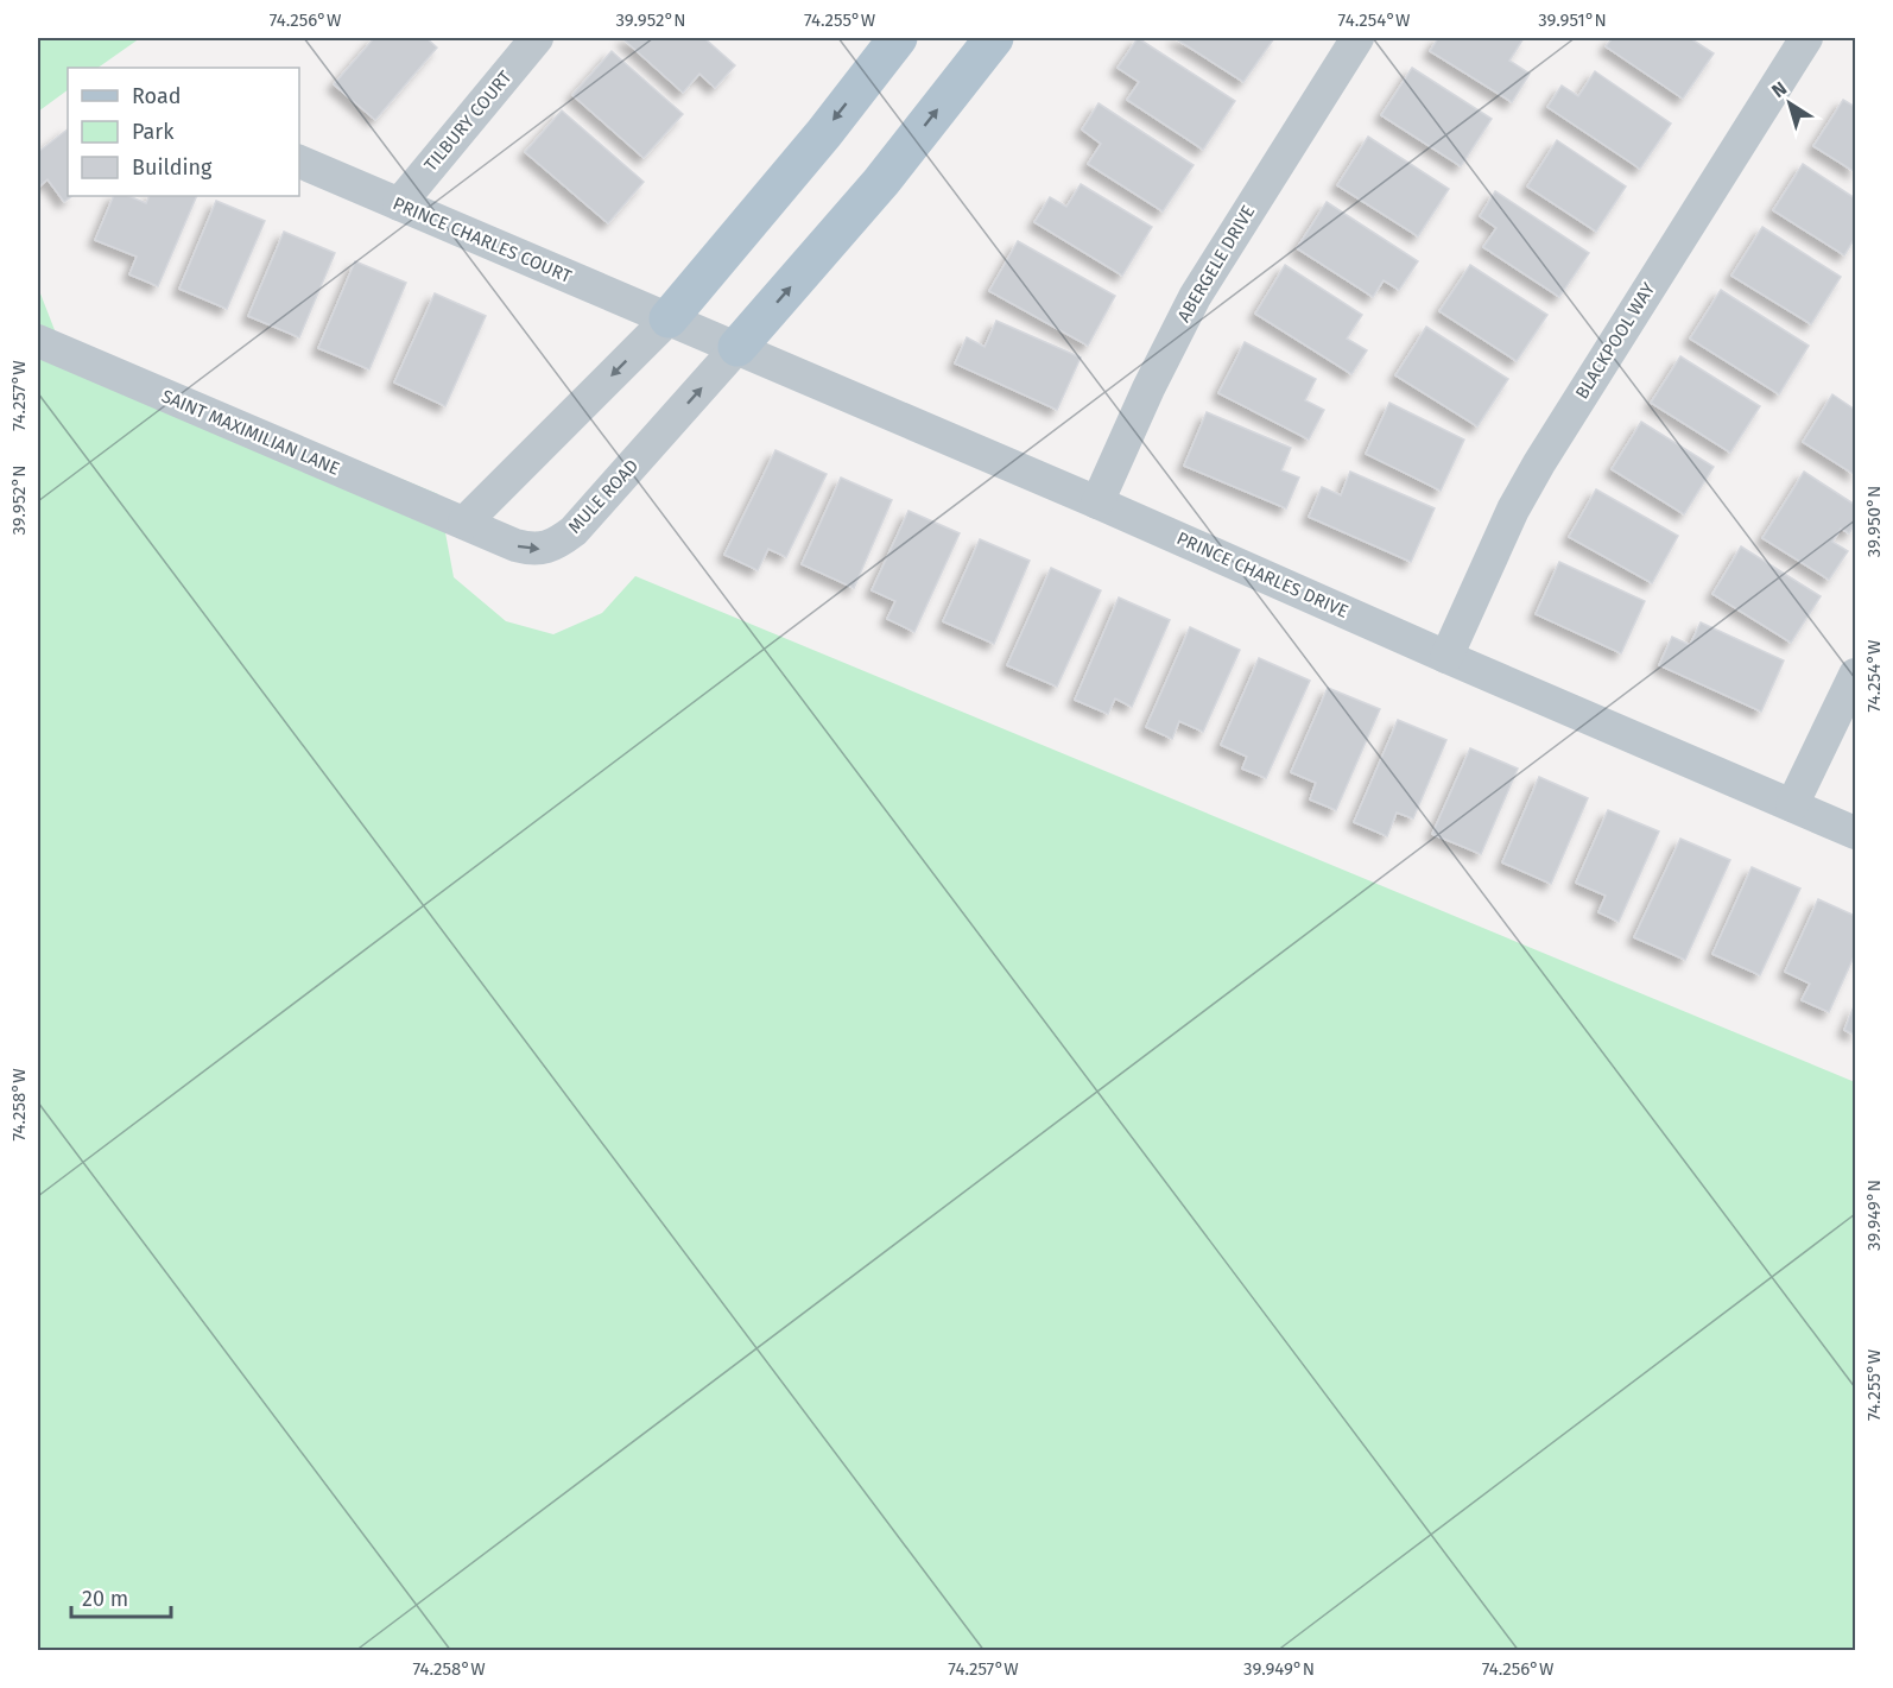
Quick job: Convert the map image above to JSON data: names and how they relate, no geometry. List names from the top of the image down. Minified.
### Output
{"streets":{"main road":["MULE ROAD"],"street":["TILBURY COURT","PRINCE CHARLES COURT","ABERGELE DRIVE","BLACKPOOL WAY","SAINT MAXIMILIAN LANE","PRINCE CHARLES DRIVE"]},"crossings":[["TILBURY COURT","PRINCE CHARLES COURT"],["PRINCE CHARLES COURT","PRINCE CHARLES DRIVE"],["ABERGELE DRIVE","PRINCE CHARLES DRIVE"],["BLACKPOOL WAY","PRINCE CHARLES DRIVE"],["SAINT MAXIMILIAN LANE","MULE ROAD"],["MULE ROAD","PRINCE CHARLES DRIVE"]],"legend":["Road","Park","Building"],"scale_bar":"20 m","north":"top left","coordinates":["74.256°W","39.952°N","74.255°W","74.254°W","39.951°N","74.257°W","39.950°N","74.258°W","39.949°N"]}
